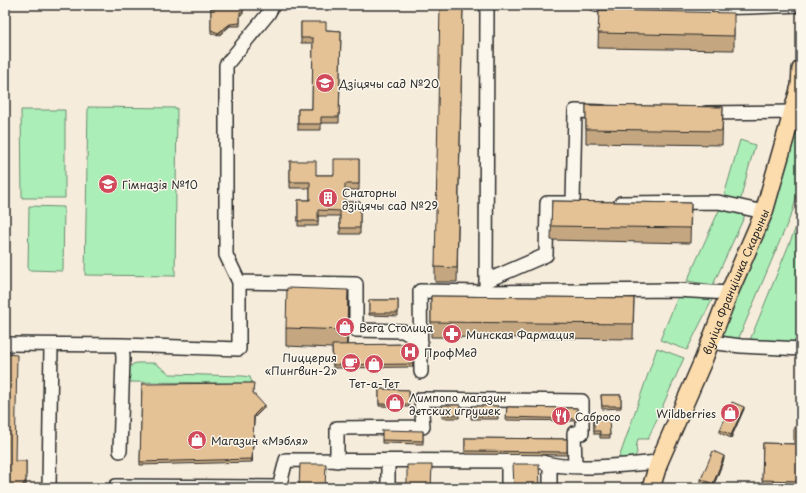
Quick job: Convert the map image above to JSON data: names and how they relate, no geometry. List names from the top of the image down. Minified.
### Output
{"streets":{"main road":["вуліца Францішка Скарыны"]},"places":{"school or university":["Дзіцячы сад №20","Гімназія №10"],"building":["Снаторны дзіцячы сад №29"],"shop":["Вега Столица","Тет-а-Тет","Лимпопо магазин детских игрушек","Wildberries","Магазин «Мэбля»"],"pharmacy":["Минская Фармация"],"hospital":["ПрофМед"],"cafe":["Пиццерия «Пингвин-2»"],"restaurant":["Сабросо"]}}
